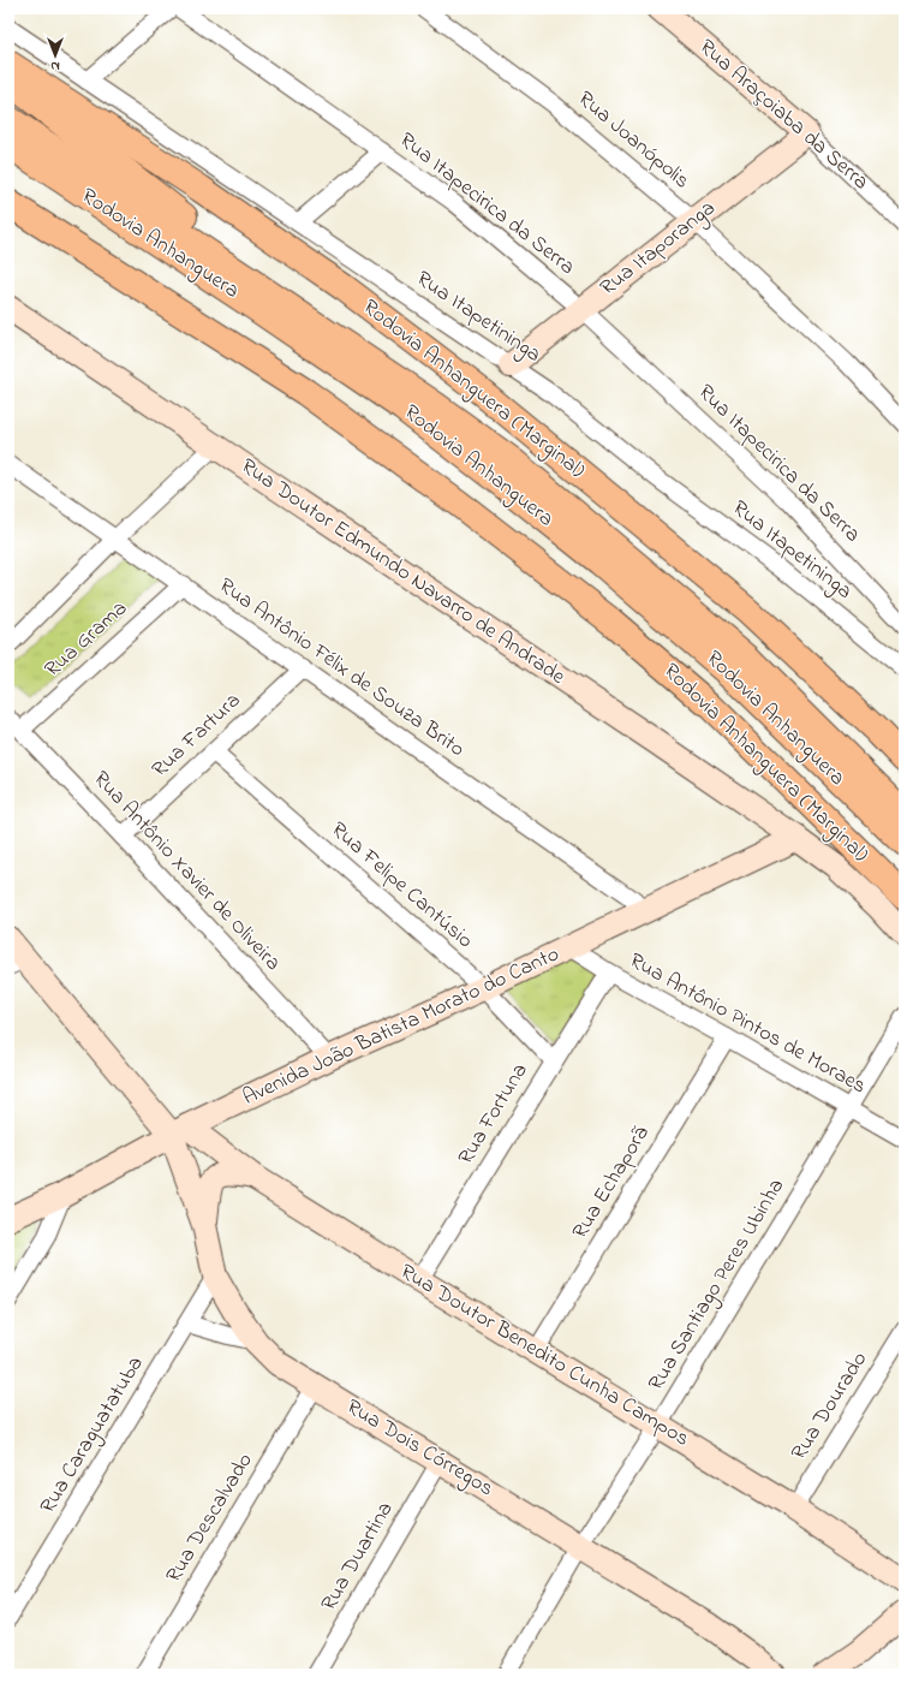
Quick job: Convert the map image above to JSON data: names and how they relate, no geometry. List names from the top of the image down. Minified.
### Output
{"streets":{"highway":["Rodovia Anhanguera","Rodovia Anhanguera (Marginal)"],"street":["Rua Araçoiaba da Serra","Rua Joanópolis","Rua Itapecirica da Serra","Rua Itaporanga","Rua Itapetininga","Rua Doutor Edmundo Navarro de Andrade","Rua Grama","Rua Antônio Félix de Souza Brito","Rua Fartura","Rua Antônio Xavier de Oliveira","Rua Felipe Cantúsio","Rua Antônio Pintos de Moraes","Avenida João Batista Morato do Canto","Rua Fortuna","Rua Echaporã","Rua Santiago Peres Ubinha","Rua Doutor Benedito Cunha Campos","Rua Dourado","Rua Caraguatatuba","Rua Dois Córregos","Rua Descalvado","Rua Duartina"]},"crossings":[["Rua Araçoiaba da Serra","Rua Itaporanga"],["Rua Joanópolis","Rua Itaporanga"],["Rua Itapecirica da Serra","Rua Itaporanga"],["Rua Itaporanga","Rua Itapetininga"],["Rua Doutor Edmundo Navarro de Andrade","Avenida João Batista Morato do Canto"],["Rua Grama","Rua Antônio Félix de Souza Brito"],["Rua Grama","Rua Antônio Xavier de Oliveira"],["Rua Antônio Félix de Souza Brito","Rua Fartura"],["Rua Antônio Félix de Souza Brito","Avenida João Batista Morato do Canto"],["Rua Fartura","Rua Antônio Xavier de Oliveira"],["Rua Fartura","Rua Felipe Cantúsio"],["Rua Antônio Xavier de Oliveira","Avenida João Batista Morato do Canto"],["Rua Felipe Cantúsio","Avenida João Batista Morato do Canto"],["Rua Felipe Cantúsio","Rua Fortuna"],["Rua Antônio Pintos de Moraes","Avenida João Batista Morato do Canto"],["Rua Antônio Pintos de Moraes","Rua Fortuna"],["Rua Antônio Pintos de Moraes","Rua Echaporã"],["Rua Antônio Pintos de Moraes","Rua Santiago Peres Ubinha"],["Avenida João Batista Morato do Canto","Rua Doutor Benedito Cunha Campos"],["Avenida João Batista Morato do Canto","Rua Dois Córregos"],["Rua Fortuna","Rua Doutor Benedito Cunha Campos"],["Rua Echaporã","Rua Doutor Benedito Cunha Campos"],["Rua Santiago Peres Ubinha","Rua Doutor Benedito Cunha Campos"],["Rua Santiago Peres Ubinha","Rua Dois Córregos"],["Rua Doutor Benedito Cunha Campos","Rua Dourado"],["Rua Doutor Benedito Cunha Campos","Rua Dois Córregos"],["Rua Caraguatatuba","Rua Dois Córregos"],["Rua Dois Córregos","Rua Descalvado"],["Rua Dois Córregos","Rua Duartina"]],"north":"bottom"}
